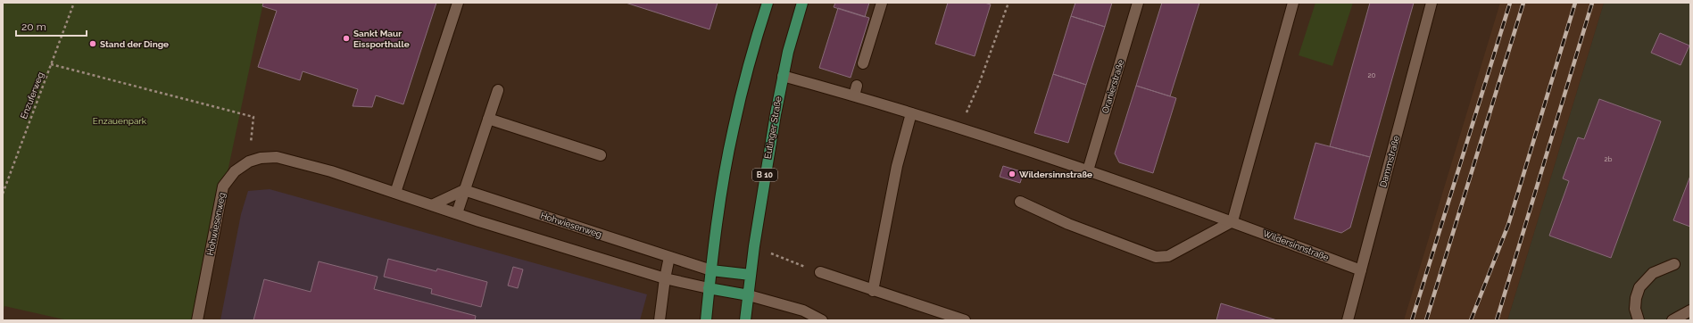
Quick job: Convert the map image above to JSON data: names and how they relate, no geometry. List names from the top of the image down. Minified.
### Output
{"streets":{"main road":["Eutinger Straße","B 10"],"street":["Oranierstraße","Dammstraße","Hohwiesenweg","Wildersinnstraße"],"path":["Enzuferweg"]},"crossings":[["Oranierstraße","Wildersinnstraße"],["Eutinger Straße","Wildersinnstraße"],["Dammstraße","Wildersinnstraße"]],"parks":["Enzauenpark"],"places":["Sankt Maur Eissporthalle","Stand der Dinge","Wildersinnstraße"],"house_numbers":["20","2b"],"scale_bar":"20 m"}
